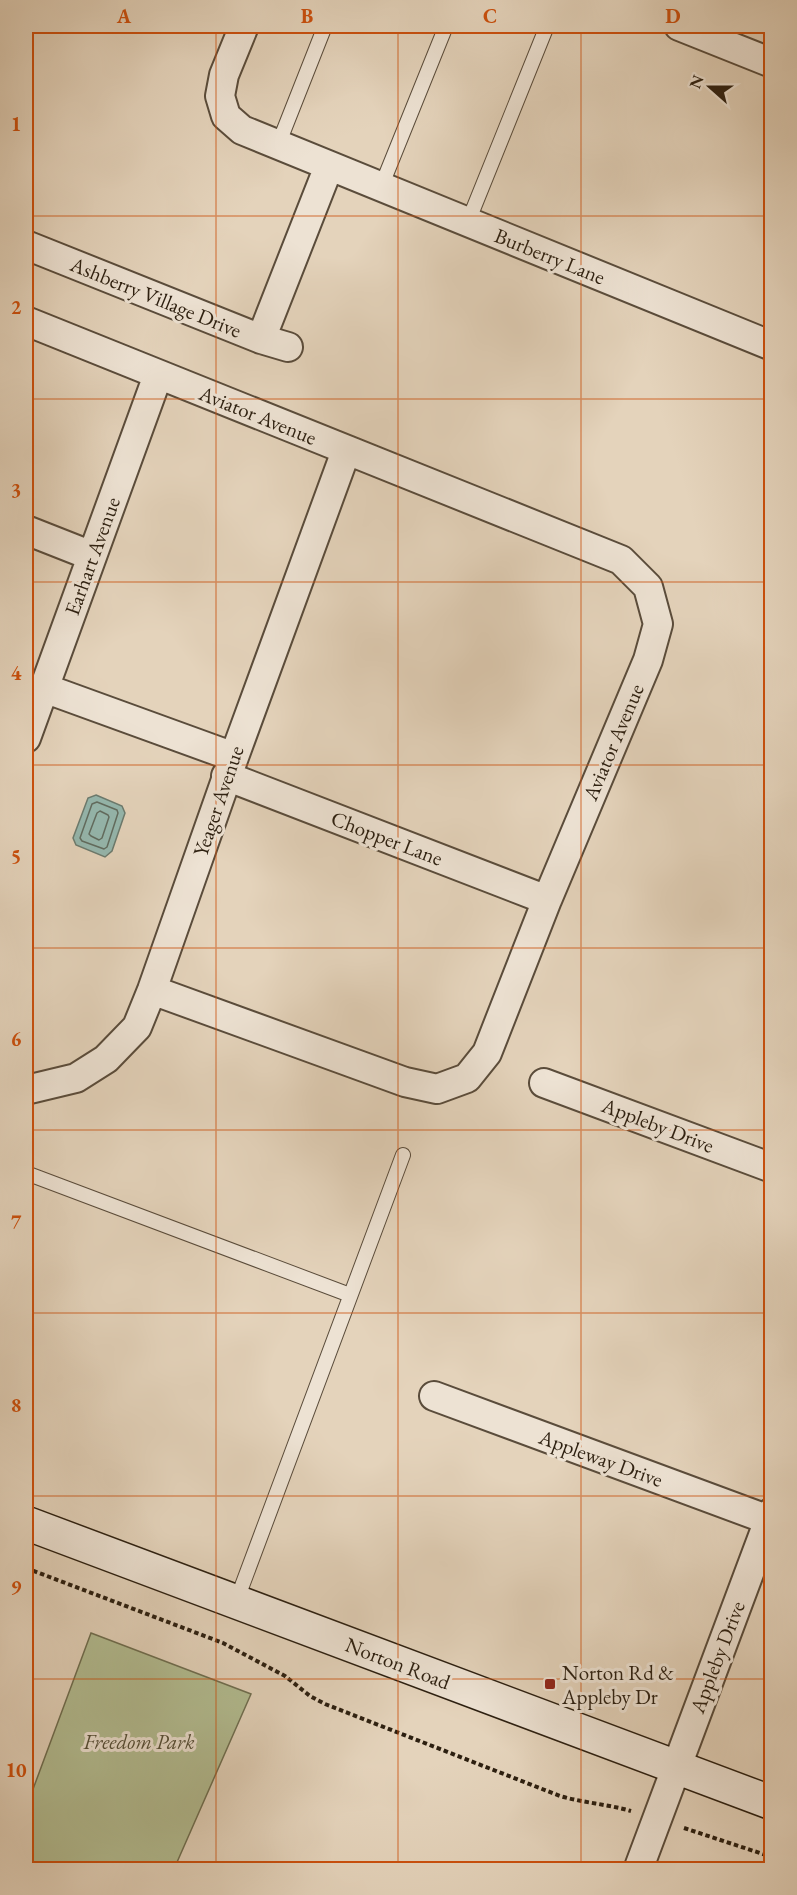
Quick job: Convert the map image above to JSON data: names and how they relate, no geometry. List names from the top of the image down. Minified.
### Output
{"streets":{"main road":["Norton Road"],"street":["Burberry Lane","Ashberry Village Drive","Aviator Avenue","Earhart Avenue","Yeager Avenue","Chopper Lane","Appleby Drive","Appleway Drive"]},"crossings":[["Aviator Avenue","Earhart Avenue"],["Aviator Avenue","Yeager Avenue"],["Aviator Avenue","Chopper Lane"],["Earhart Avenue","Chopper Lane"],["Yeager Avenue","Chopper Lane"],["Appleby Drive","Appleway Drive"],["Appleby Drive","Norton Road"]],"parks":["Freedom Park"],"places":{"transit":["Norton Rd & Appleby Dr"]},"north":"left","grid":{"columns":["A","B","C","D"],"rows":["1","2","3","4","5","6","7","8","9","10"]}}
